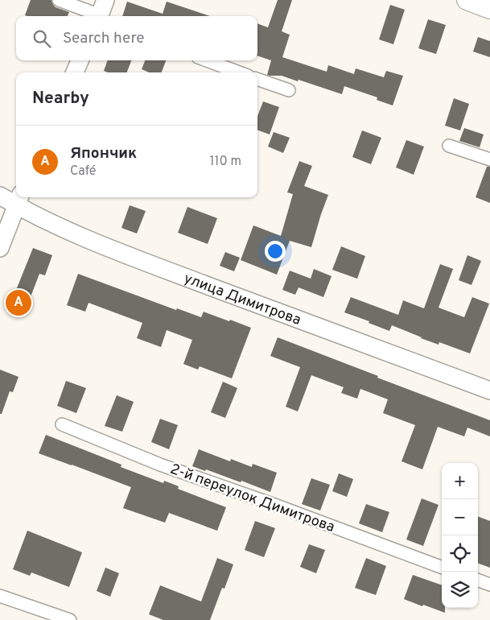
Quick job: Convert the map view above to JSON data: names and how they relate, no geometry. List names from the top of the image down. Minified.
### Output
{"streets":{"main road":["улица Димитрова"],"street":["2-й переулок Димитрова"]},"page":{"search":"Search here","heading":"Nearby","list":[{"mark":"A","name":"Япончик","note":"Café","value":"110 m"}],"pins":"A","map_buttons":["+","−"]}}
